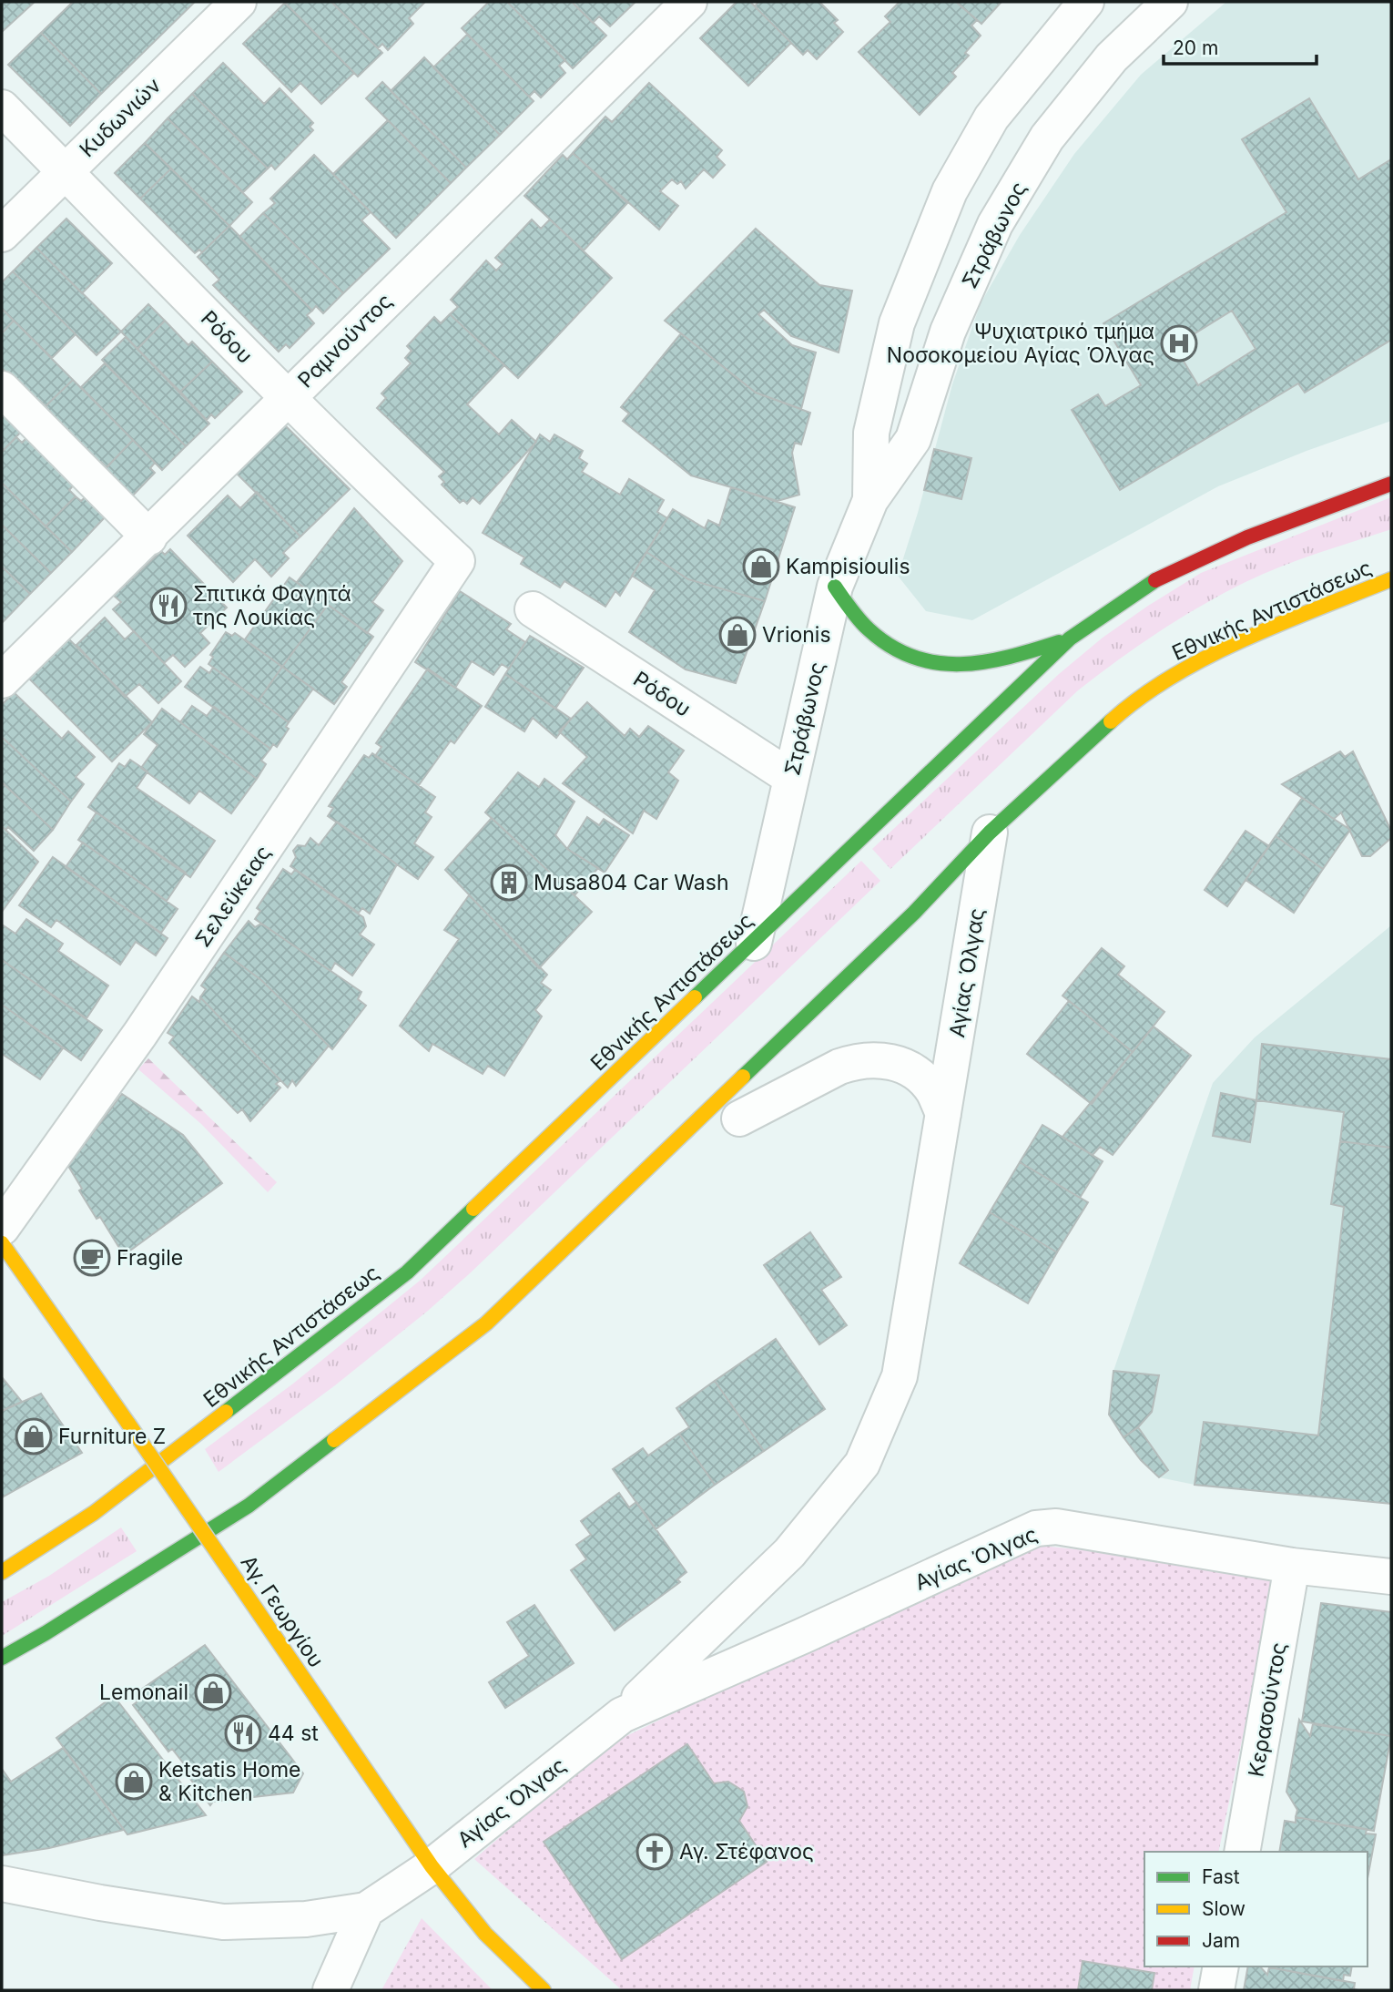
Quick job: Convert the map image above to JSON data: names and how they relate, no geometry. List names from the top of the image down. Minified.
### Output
{"streets":{"main road":["Εθνικής Αντιστάσεως","Αγ. Γεωργίου"],"street":["Κυδωνιών","Στράβωνος","Ρόδου","Ραμνούντος","Σελεύκειας","Αγίας Όλγας","Κερασούντος"]},"crossings":[["Κυδωνιών","Ρόδου"],["Στράβωνος","Ρόδου"],["Στράβωνος","Εθνικής Αντιστάσεως"],["Ρόδου","Ραμνούντος"],["Ρόδου","Σελεύκειας"],["Εθνικής Αντιστάσεως","Αγίας Όλγας"],["Αγίας Όλγας","Αγ. Γεωργίου"],["Αγίας Όλγας","Κερασούντος"]],"places":{"hospital":["Ψυχιατρικό τμήμα Νοσοκομείου Αγίας Όλγας"],"shop":["Kampisioulis","Vrionis","Furniture Z","Lemonail","Ketsatis Home & Kitchen"],"restaurant":["Σπιτικά Φαγητά της Λουκίας","44 st"],"building":["Musa804 Car Wash"],"cafe":["Fragile"],"church":["Αγ. Στέφανος"]},"legend":["Fast","Slow","Jam"],"scale_bar":"20 m"}
